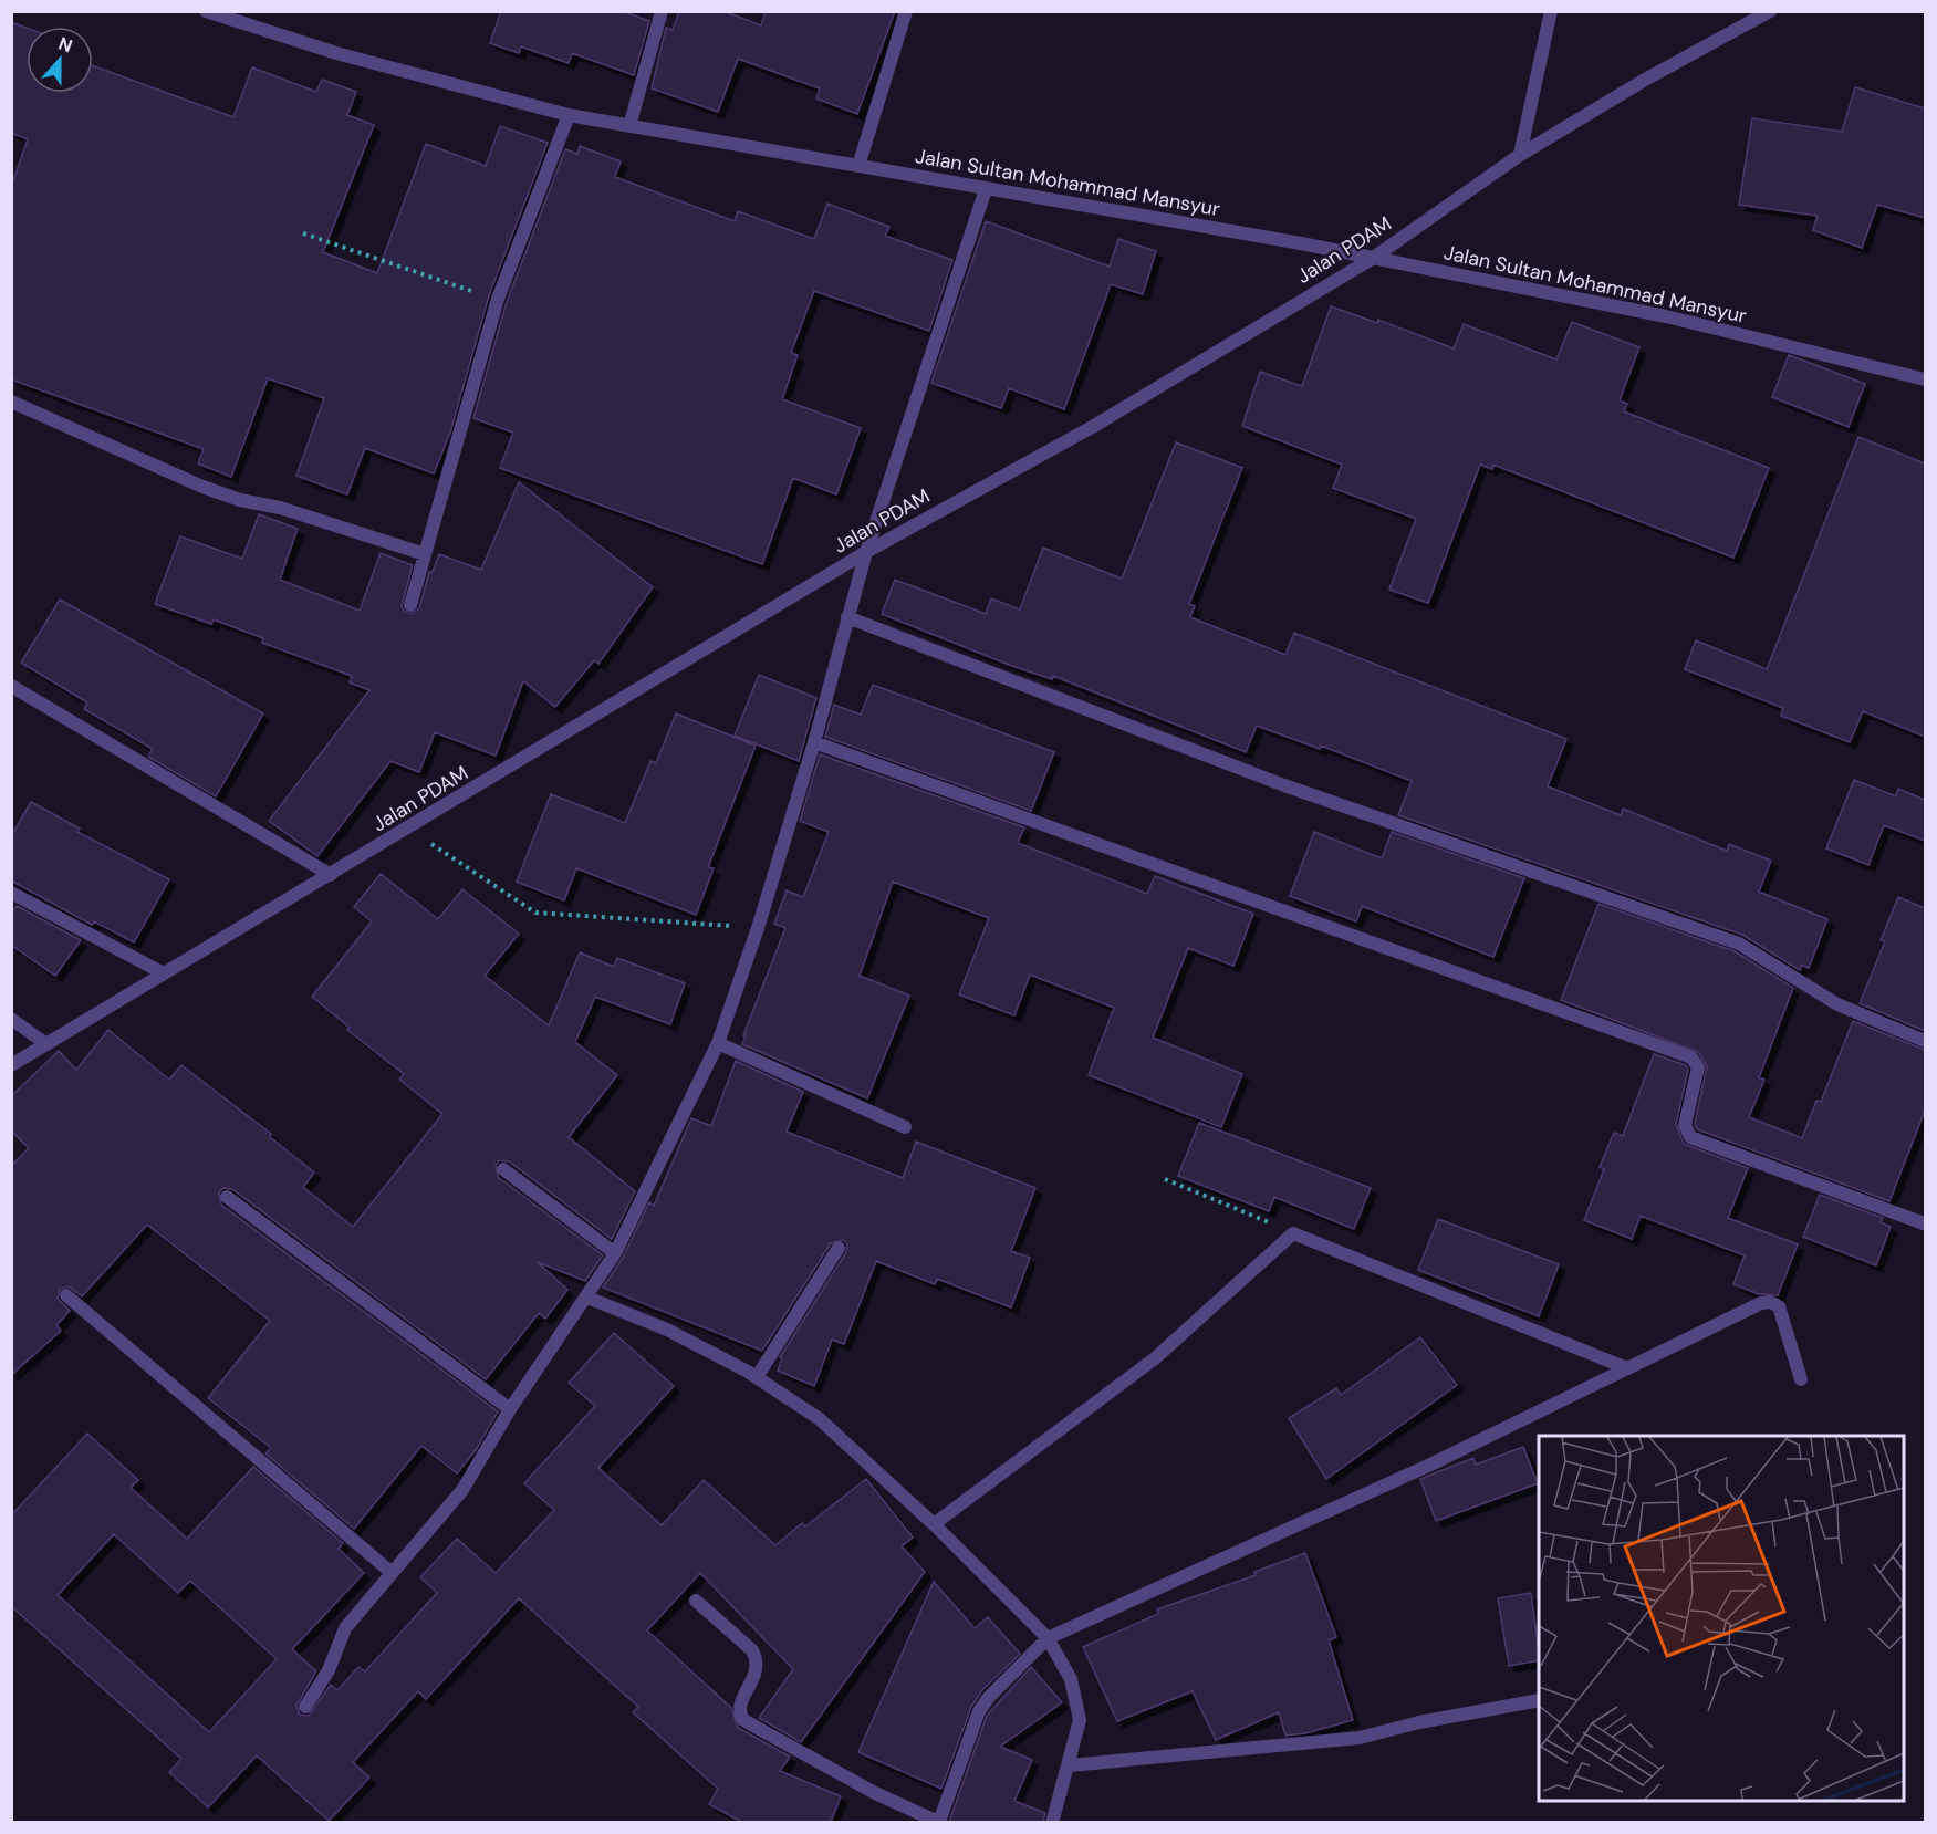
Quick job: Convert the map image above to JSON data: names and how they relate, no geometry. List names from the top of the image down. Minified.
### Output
{"streets":{"street":["Jalan Sultan Mohammad Mansyur","Jalan PDAM"]},"crossings":[["Jalan Sultan Mohammad Mansyur","Jalan PDAM"]],"north":"top"}
